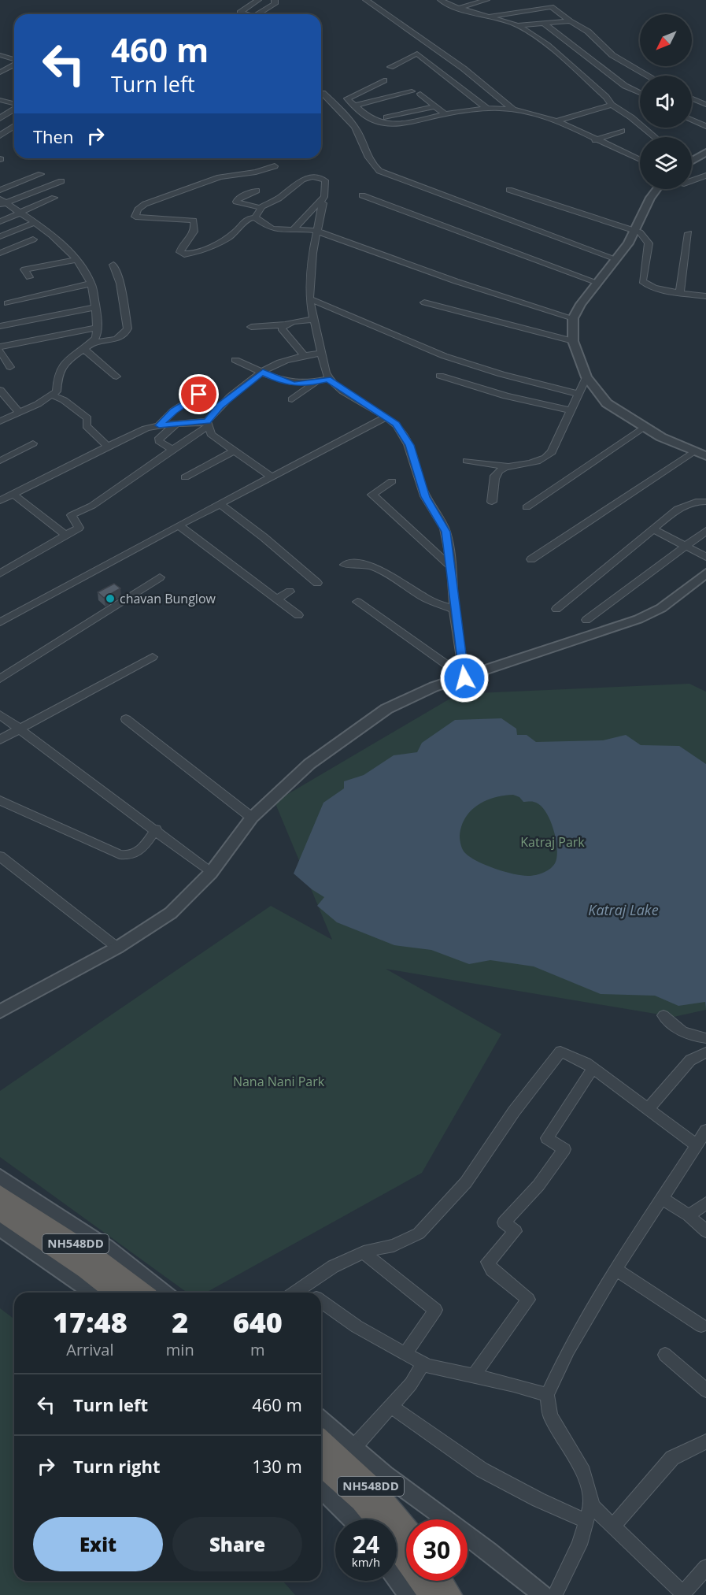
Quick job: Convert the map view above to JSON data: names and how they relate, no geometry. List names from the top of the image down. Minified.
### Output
{"streets":{"highway":["NH548DD"]},"water":["Katraj Lake"],"parks":["Katraj Park","Nana Nani Park"],"places":["chavan Bunglow"],"north":"bottom left","page":{"turn":["460 m","Turn left"],"then":"Then","eta":["17:48","Arrival","2","min","640","m"],"list":[{"name":"Turn left","value":"460 m"},{"name":"Turn right","value":"130 m"}],"buttons":["Exit","Share"],"speed":"24 km/h","limit":"30"}}
